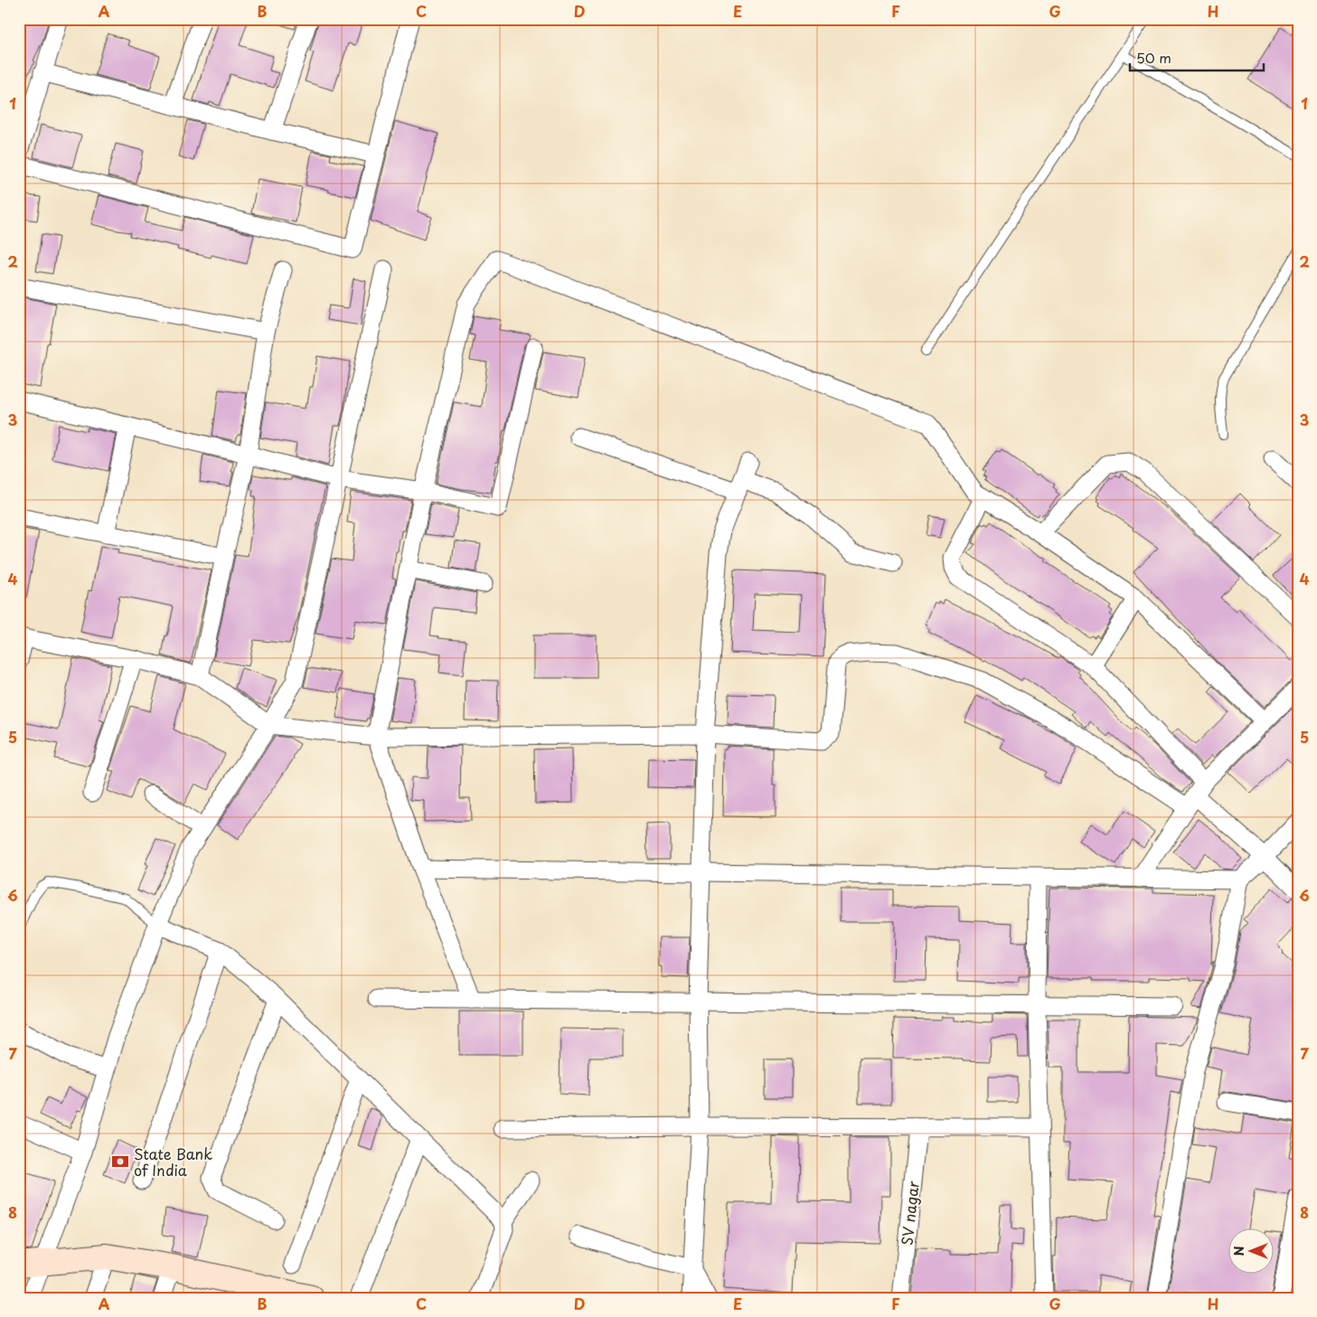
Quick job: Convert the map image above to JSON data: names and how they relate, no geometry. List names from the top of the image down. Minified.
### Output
{"streets":{"street":["SV nagar"]},"places":{"bank":["State Bank of India"]},"scale_bar":"50 m","north":"left","grid":{"columns":["A","B","C","D","E","F","G","H"],"rows":["1","2","3","4","5","6","7","8"]}}
